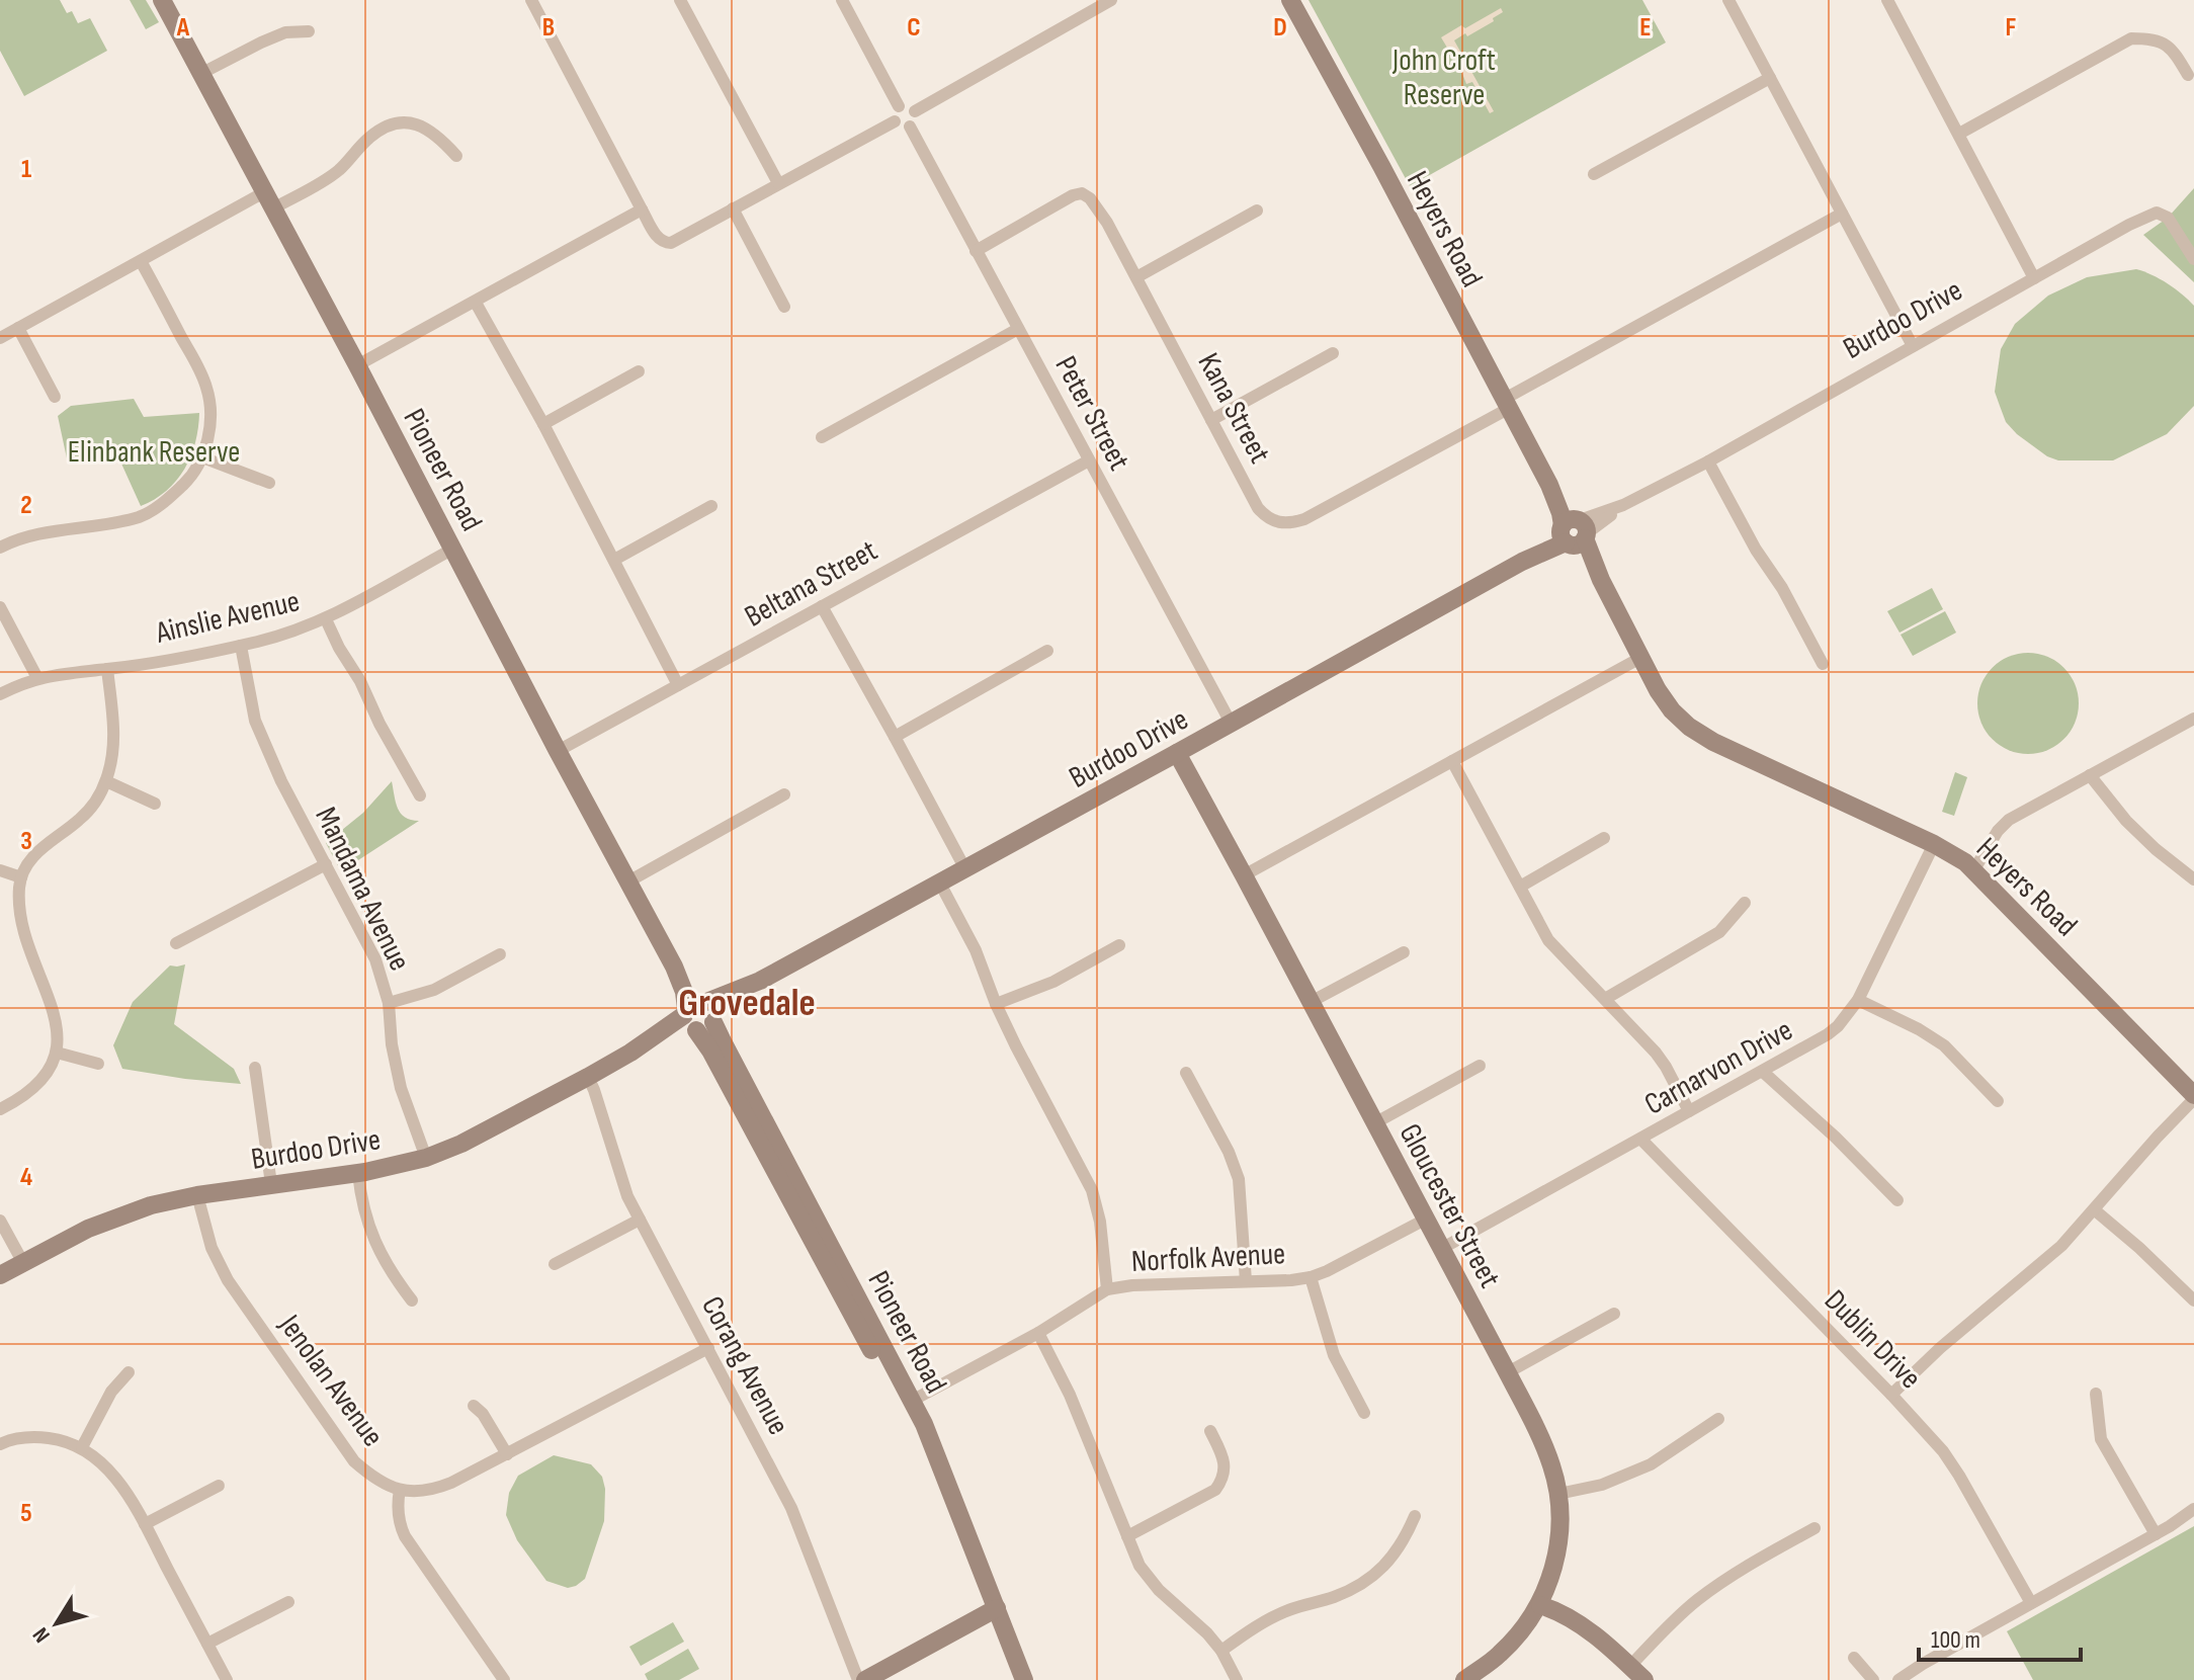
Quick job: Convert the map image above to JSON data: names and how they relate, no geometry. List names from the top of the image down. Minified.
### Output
{"streets":{"street":["Heyers Road","Burdoo Drive","Kana Street","Peter Street","Pioneer Road","Beltana Street","Ainslie Avenue","Mandama Avenue","Carnarvon Drive","Gloucester Street","Norfolk Avenue","Dublin Drive","Corang Avenue","Jenolan Avenue"]},"crossings":[["Heyers Road","Burdoo Drive"],["Heyers Road","Kana Street"],["Heyers Road","Carnarvon Drive"],["Burdoo Drive","Peter Street"],["Burdoo Drive","Pioneer Road"],["Burdoo Drive","Mandama Avenue"],["Burdoo Drive","Gloucester Street"],["Burdoo Drive","Corang Avenue"],["Burdoo Drive","Jenolan Avenue"],["Kana Street","Peter Street"],["Peter Street","Beltana Street"],["Pioneer Road","Beltana Street"],["Pioneer Road","Ainslie Avenue"],["Pioneer Road","Norfolk Avenue"],["Ainslie Avenue","Mandama Avenue"],["Carnarvon Drive","Gloucester Street"],["Carnarvon Drive","Dublin Drive"],["Gloucester Street","Norfolk Avenue"]],"districts":["Grovedale"],"parks":["John Croft Reserve","Elinbank Reserve"],"scale_bar":"100 m","north":"bottom left","grid":{"columns":["A","B","C","D","E","F"],"rows":["1","2","3","4","5"]}}
